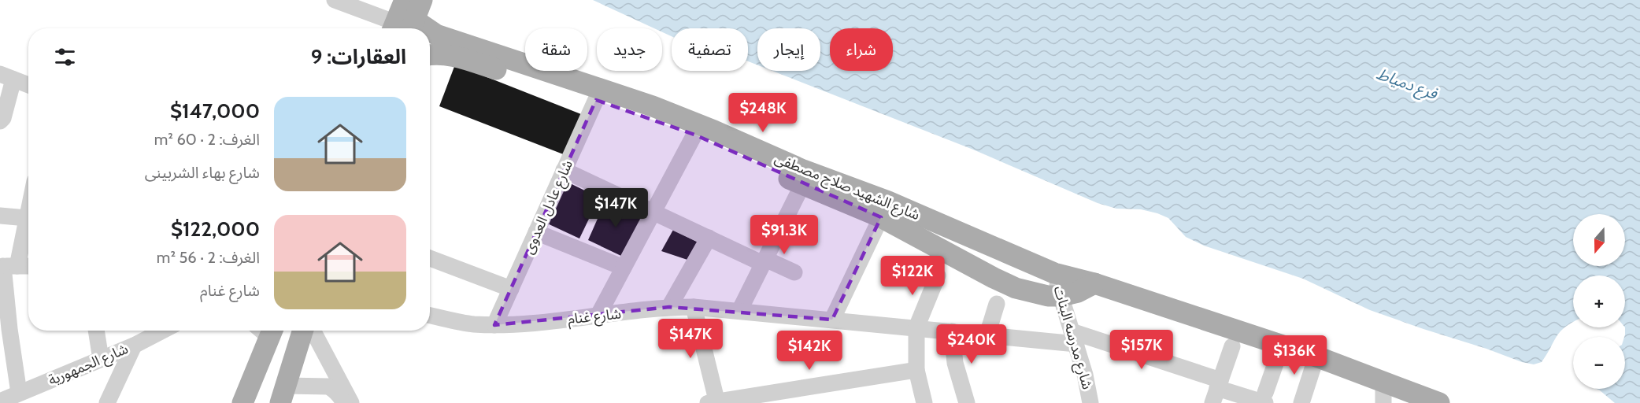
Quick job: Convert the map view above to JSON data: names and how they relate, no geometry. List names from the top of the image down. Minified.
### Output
{"streets":{"main road":["شارع الشهيد صلاح مصطفى"],"street":["شارع عادل العدوى","شارع غنام","شارع مدرسه البنات","شارع الجمهورية"]},"crossings":[["شارع الشهيد صلاح مصطفى","شارع عادل العدوى"],["شارع الشهيد صلاح مصطفى","شارع مدرسه البنات"],["شارع عادل العدوى","شارع غنام"],["شارع غنام","شارع مدرسه البنات"]],"water":["فرع دمياط"],"north":"bottom","page":{"chip":["شراء","إيجار","تصفية","جديد","شقة"],"heading":"العقارات: 9","list":[{"name":"$147,000","note":"الغرف: 2 · 60 m² · شارع بهاء الشربينى"},{"name":"$122,000","note":"الغرف: 2 · 56 m² · شارع غنام"}],"price":["$248K","$147K","$91.3K","$122K","$147K","$240K","$157K","$142K","$136K"],"map_buttons":["+","−"]}}
